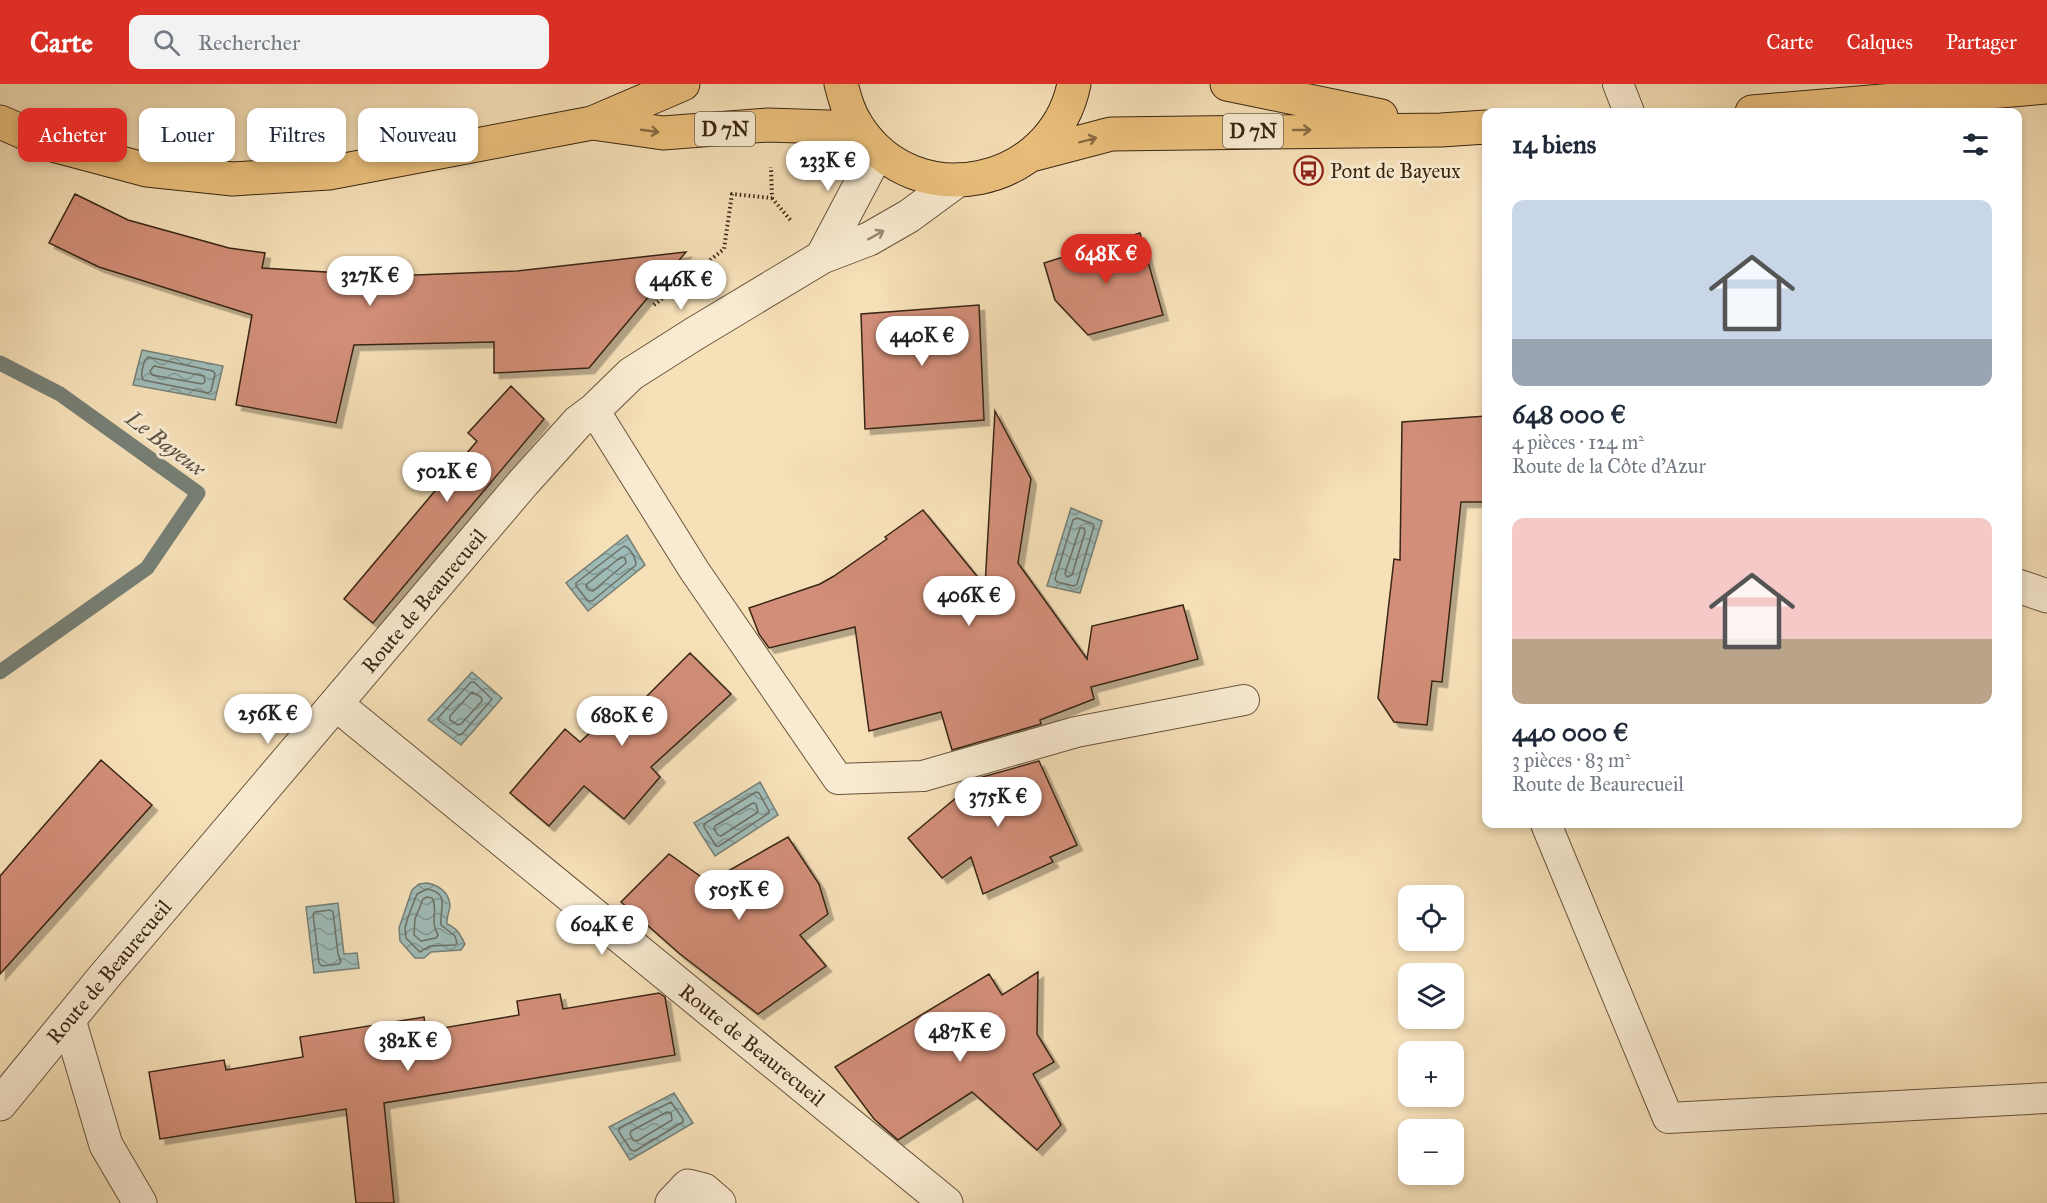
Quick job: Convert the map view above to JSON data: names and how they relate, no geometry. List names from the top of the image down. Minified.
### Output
{"streets":{"main road":["D 7N"],"street":["Route de Beaurecueil"]},"water":["Le Bayeux"],"places":{"bus stop":["Pont de Bayeux"]},"page":{"header":"Carte","search":"Rechercher","nav":["Carte","Calques","Partager"],"chip":["Acheter","Louer","Filtres","Nouveau"],"heading":"14 biens","price":["233K €","648K €","327K €","446K €","440K €","502K €","406K €","256K €","680K €","375K €","505K €","604K €","487K €","382K €"],"list":[{"name":"648 000 €","note":"4 pièces · 124 m² · Route de la Côte d'Azur"},{"name":"440 000 €","note":"3 pièces · 83 m² · Route de Beaurecueil"}],"map_buttons":["+","−"]}}
